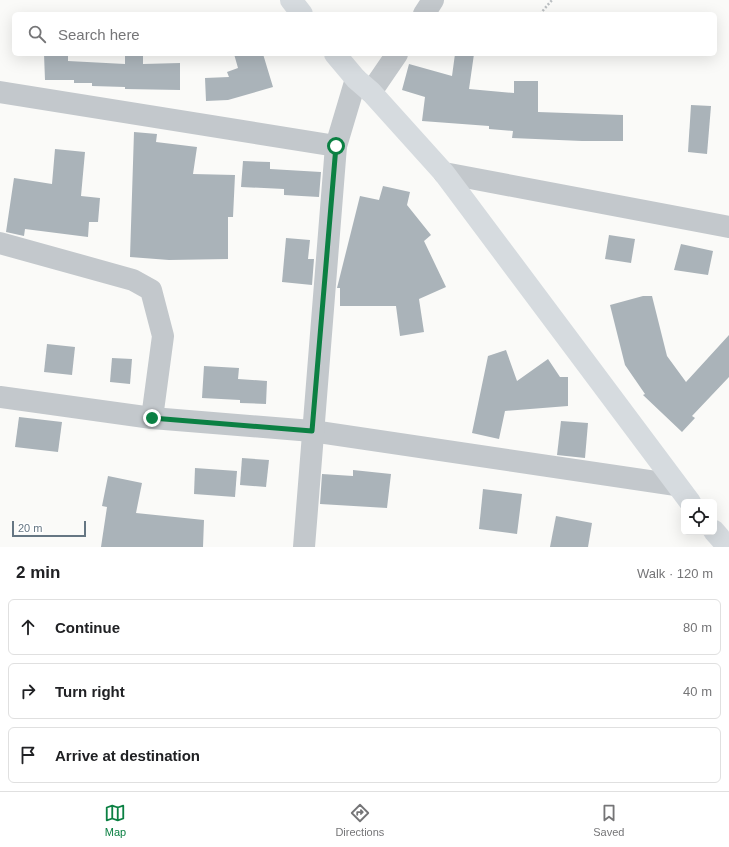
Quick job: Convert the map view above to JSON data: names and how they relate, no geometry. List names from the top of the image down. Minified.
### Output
{"scale_bar":"20 m","page":{"search":"Search here","scale":"20 m","heading":["2 min","Walk · 120 m"],"list":[["Continue","80 m"],["Turn right","40 m"],"Arrive at destination"],"nav":["Map","Directions","Saved"]}}
